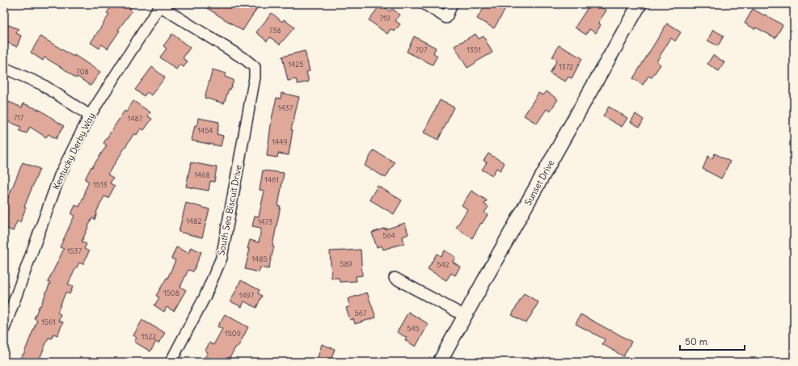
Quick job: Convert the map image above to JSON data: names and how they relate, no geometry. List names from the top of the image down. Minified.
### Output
{"streets":{"main road":["Sunset Drive"],"street":["Kentucky Derby Way","South Sea Biscuit Drive"]},"crossings":[["Kentucky Derby Way","South Sea Biscuit Drive"]],"house_numbers":["719","738","707","1351","1425","1372","708","1437","717","1487","1454","1449","1468","1461","1513","1482","1473","564","1537","1485","589","542","1508","1497","567","1561","545","1509","1522"],"scale_bar":"50 m"}
